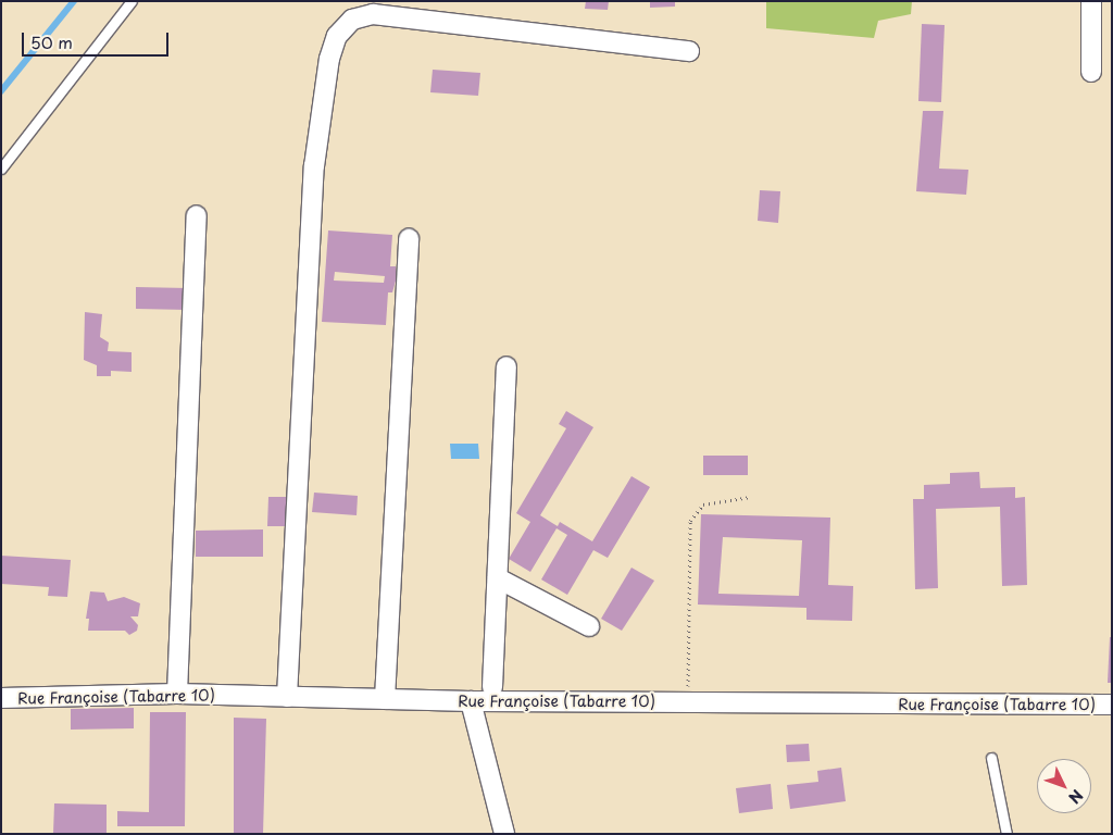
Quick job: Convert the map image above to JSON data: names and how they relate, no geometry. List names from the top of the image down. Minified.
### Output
{"streets":{"street":["Rue Françoise (Tabarre 10)"]},"scale_bar":"50 m","north":"bottom right"}
